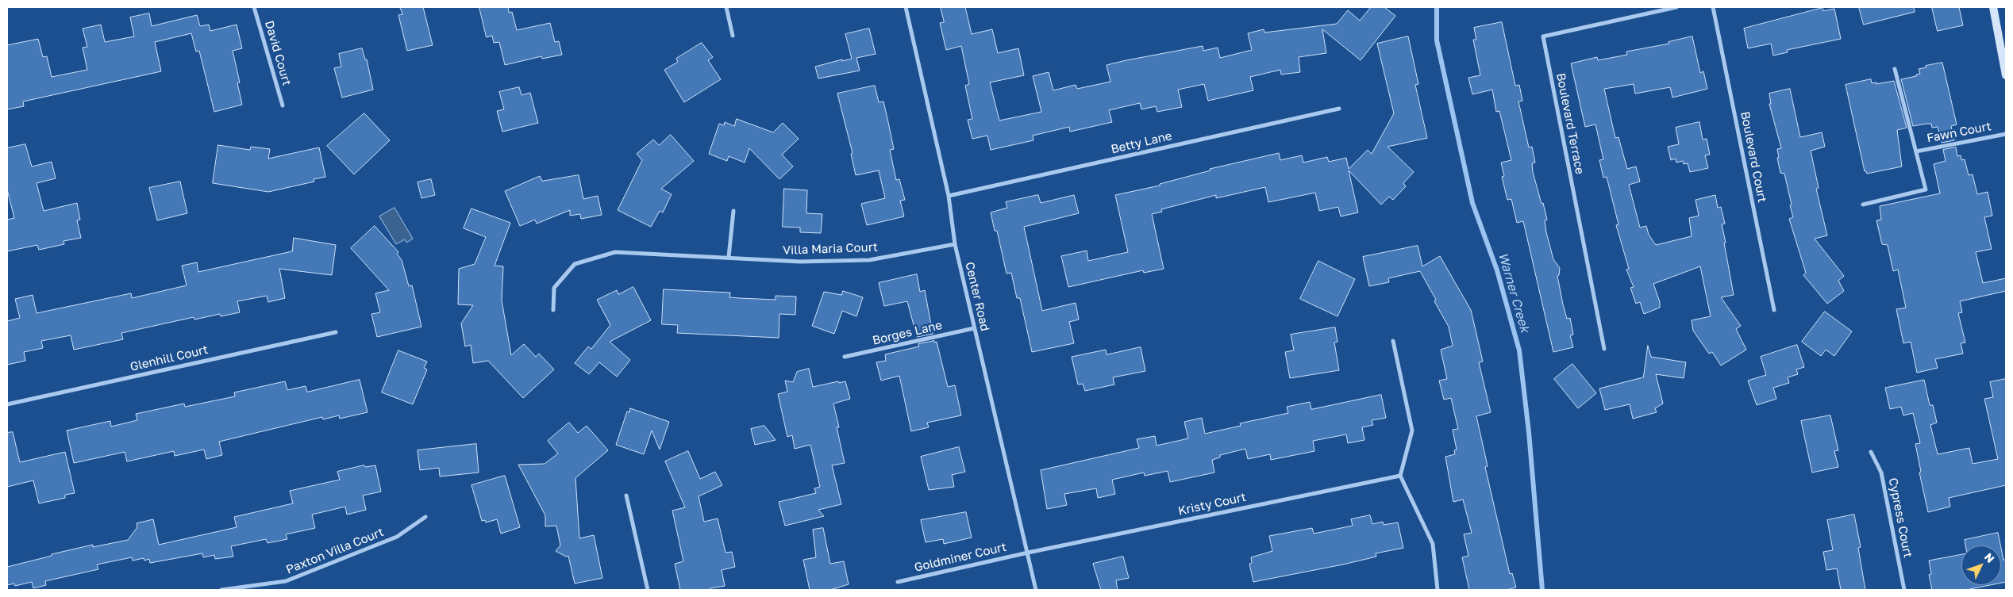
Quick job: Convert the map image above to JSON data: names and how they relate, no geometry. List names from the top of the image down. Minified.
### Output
{"streets":{"street":["David Court","Boulevard Terrace","Fawn Court","Betty Lane","Boulevard Court","Villa Maria Court","Center Road","Borges Lane","Glenhill Court","Kristy Court","Cypress Court","Paxton Villa Court","Goldminer Court"]},"crossings":[["Betty Lane","Center Road"],["Villa Maria Court","Center Road"],["Center Road","Borges Lane"],["Center Road","Kristy Court"],["Center Road","Goldminer Court"],["Kristy Court","Goldminer Court"]],"water":["Warner Creek"],"north":"top right"}
